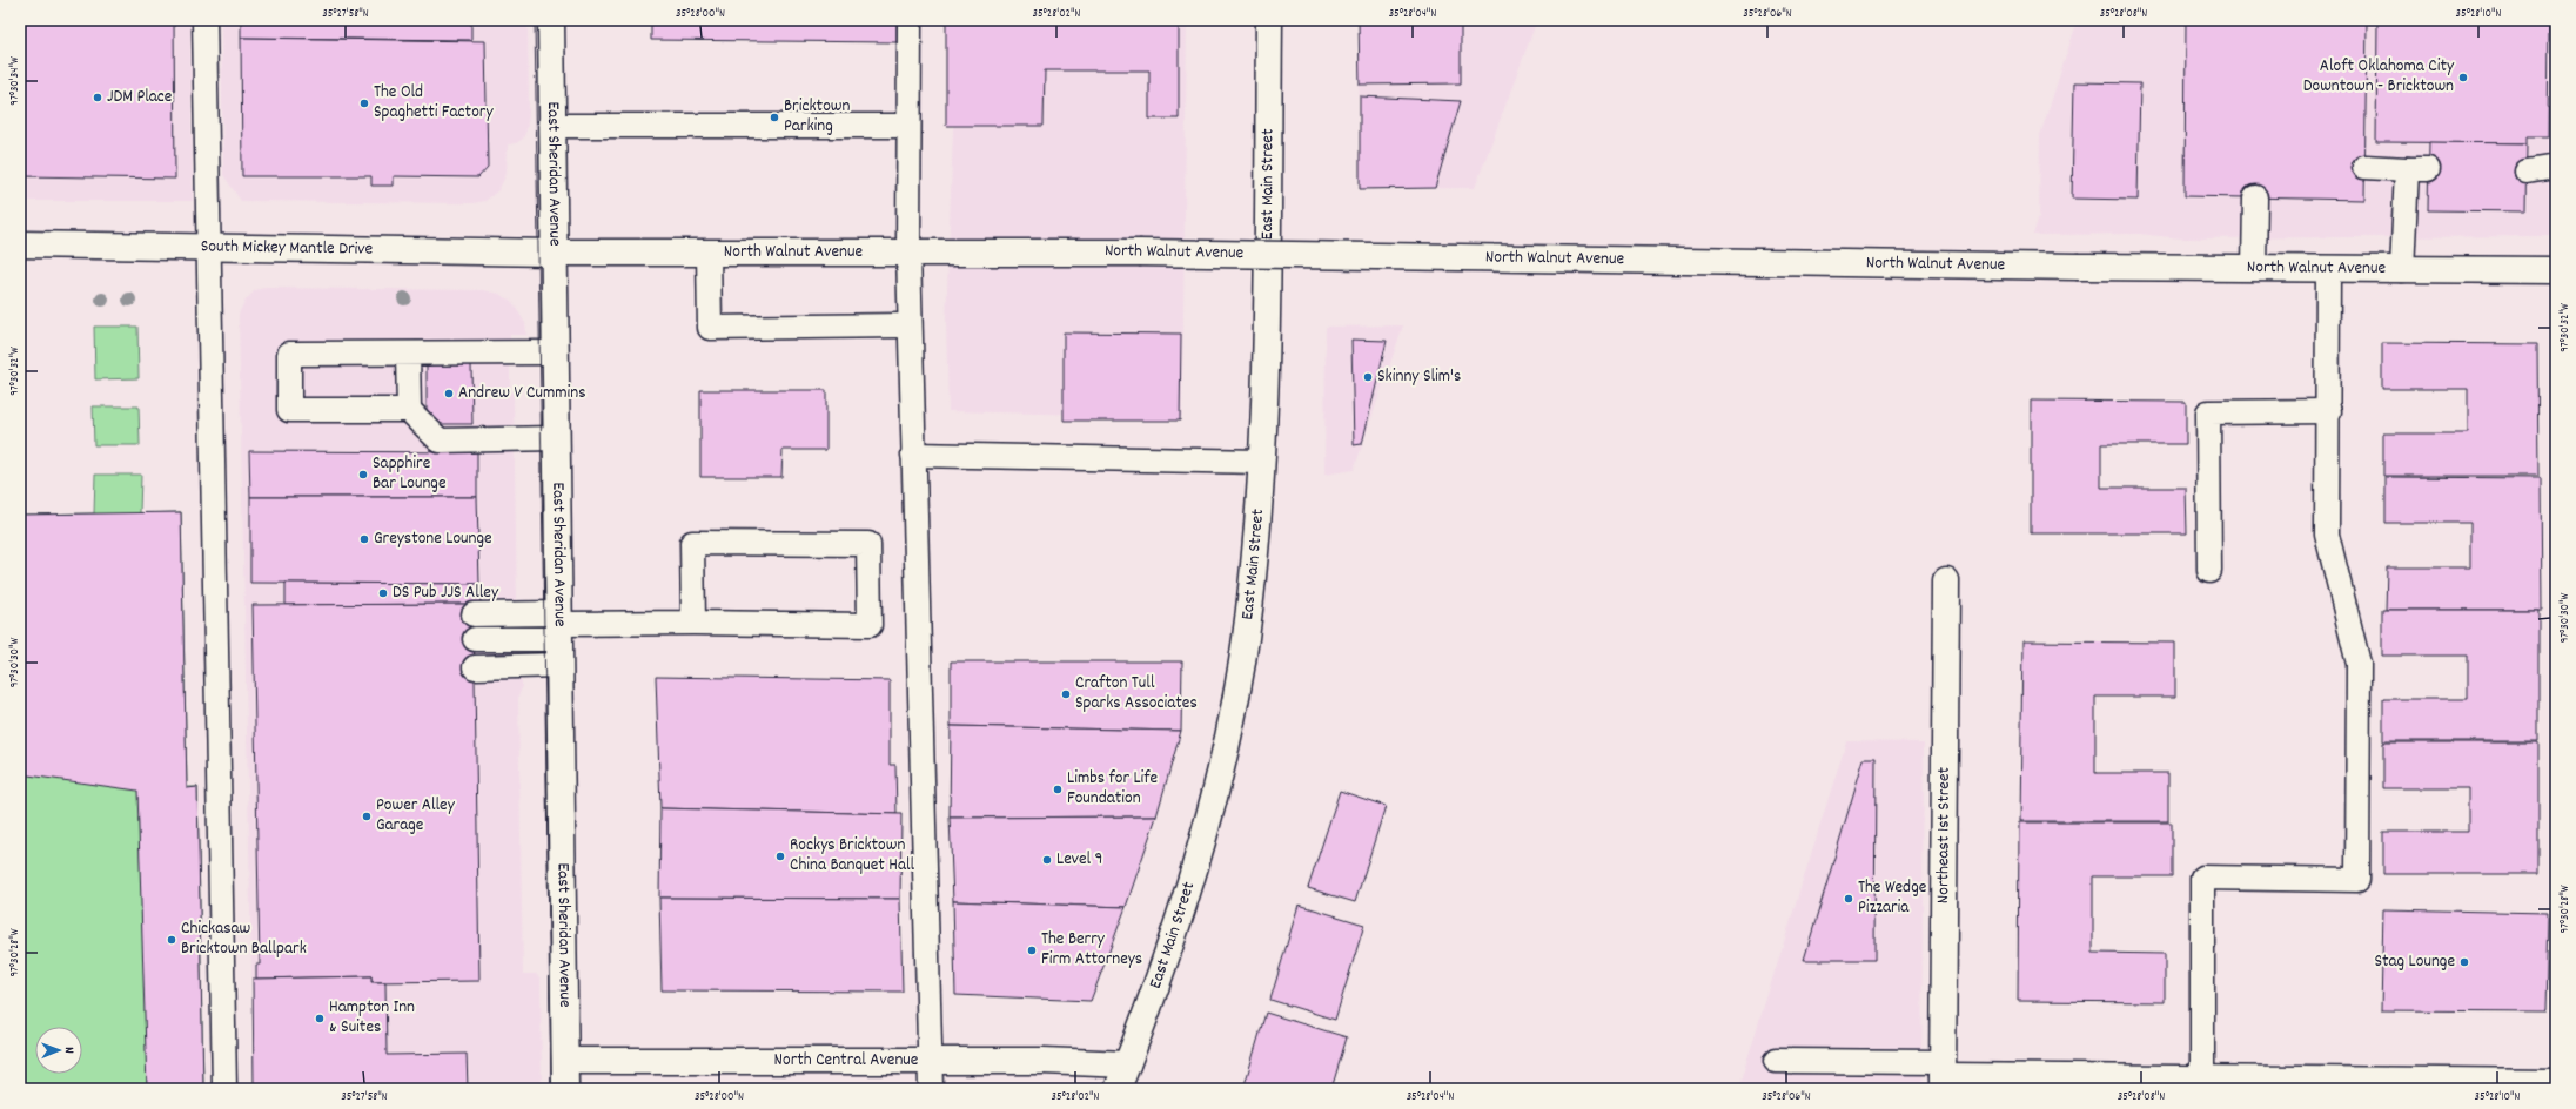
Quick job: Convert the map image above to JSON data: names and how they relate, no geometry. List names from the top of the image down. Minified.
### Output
{"streets":{"street":["East Sheridan Avenue","East Main Street","South Mickey Mantle Drive","North Walnut Avenue","Northeast 1st Street","North Central Avenue"]},"crossings":[["East Sheridan Avenue","South Mickey Mantle Drive"],["East Sheridan Avenue","North Walnut Avenue"],["East Sheridan Avenue","North Central Avenue"],["East Main Street","North Central Avenue"],["South Mickey Mantle Drive","North Walnut Avenue"]],"places":["Aloft Oklahoma City Downtown - Bricktown","JDM Place","The Old Spaghetti Factory","Bricktown Parking","Skinny Slim's","Andrew V Cummins","Sapphire Bar Lounge","Greystone Lounge","DS Pub JJS Alley","Crafton Tull Sparks Associates","Limbs for Life Foundation","Power Alley Garage","Rockys Bricktown China Banquet Hall","Level 9","The Wedge Pizzaria","Chickasaw Bricktown Ballpark","The Berry Firm Attorneys","Stag Lounge","Hampton Inn & Suites"],"north":"right","coordinates":["35°27'58\"N","35°28'00\"N","35°28'02\"N","35°28'04\"N","35°28'06\"N","35°28'08\"N","35°28'10\"N","97°30'34\"W","97°30'32\"W","97°30'30\"W","97°30'28\"W"]}
